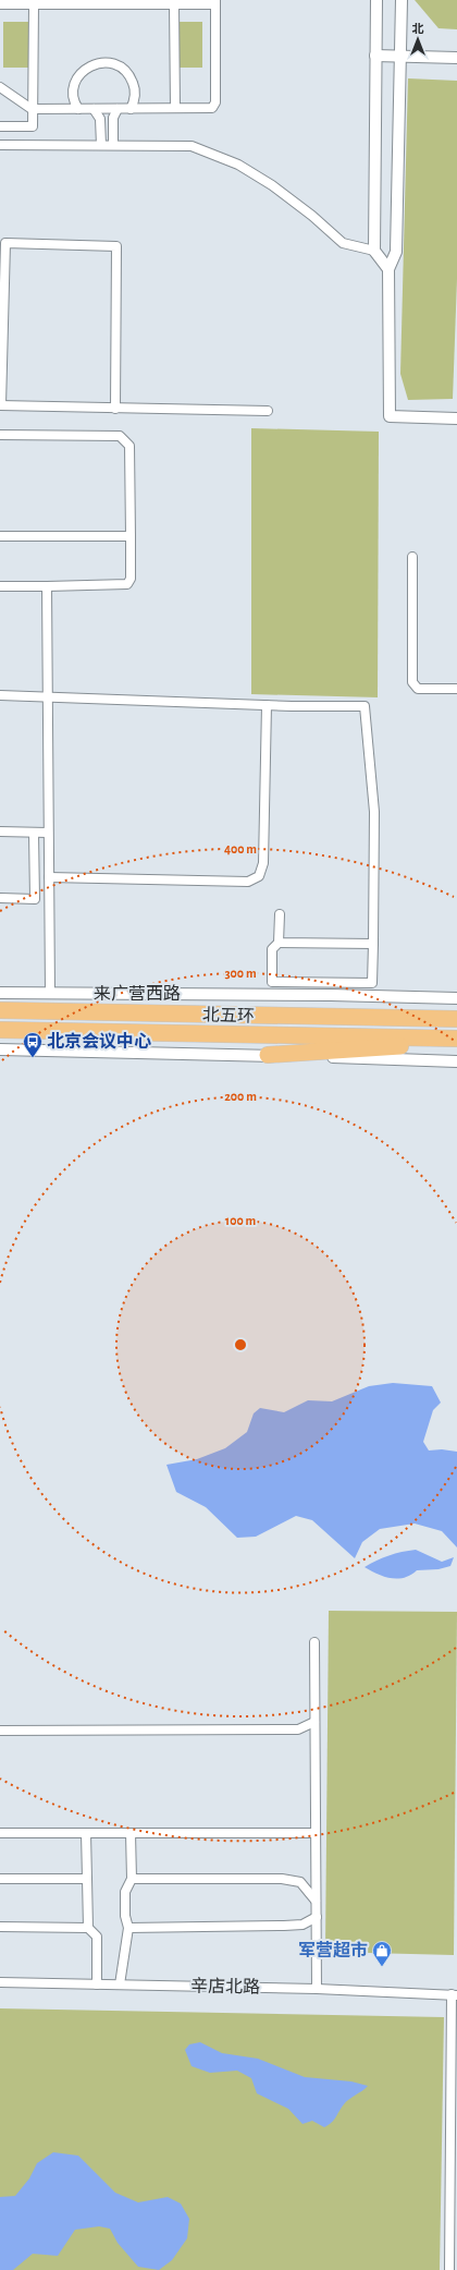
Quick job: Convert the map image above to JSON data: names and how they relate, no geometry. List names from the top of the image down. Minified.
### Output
{"streets":{"highway":["北五环"],"street":["来广营西路","辛店北路"]},"places":{"bus stop":["北京会议中心"],"shop":["军营超市"]},"north":"top","rings":["400 m","300 m","200 m","100 m"]}
